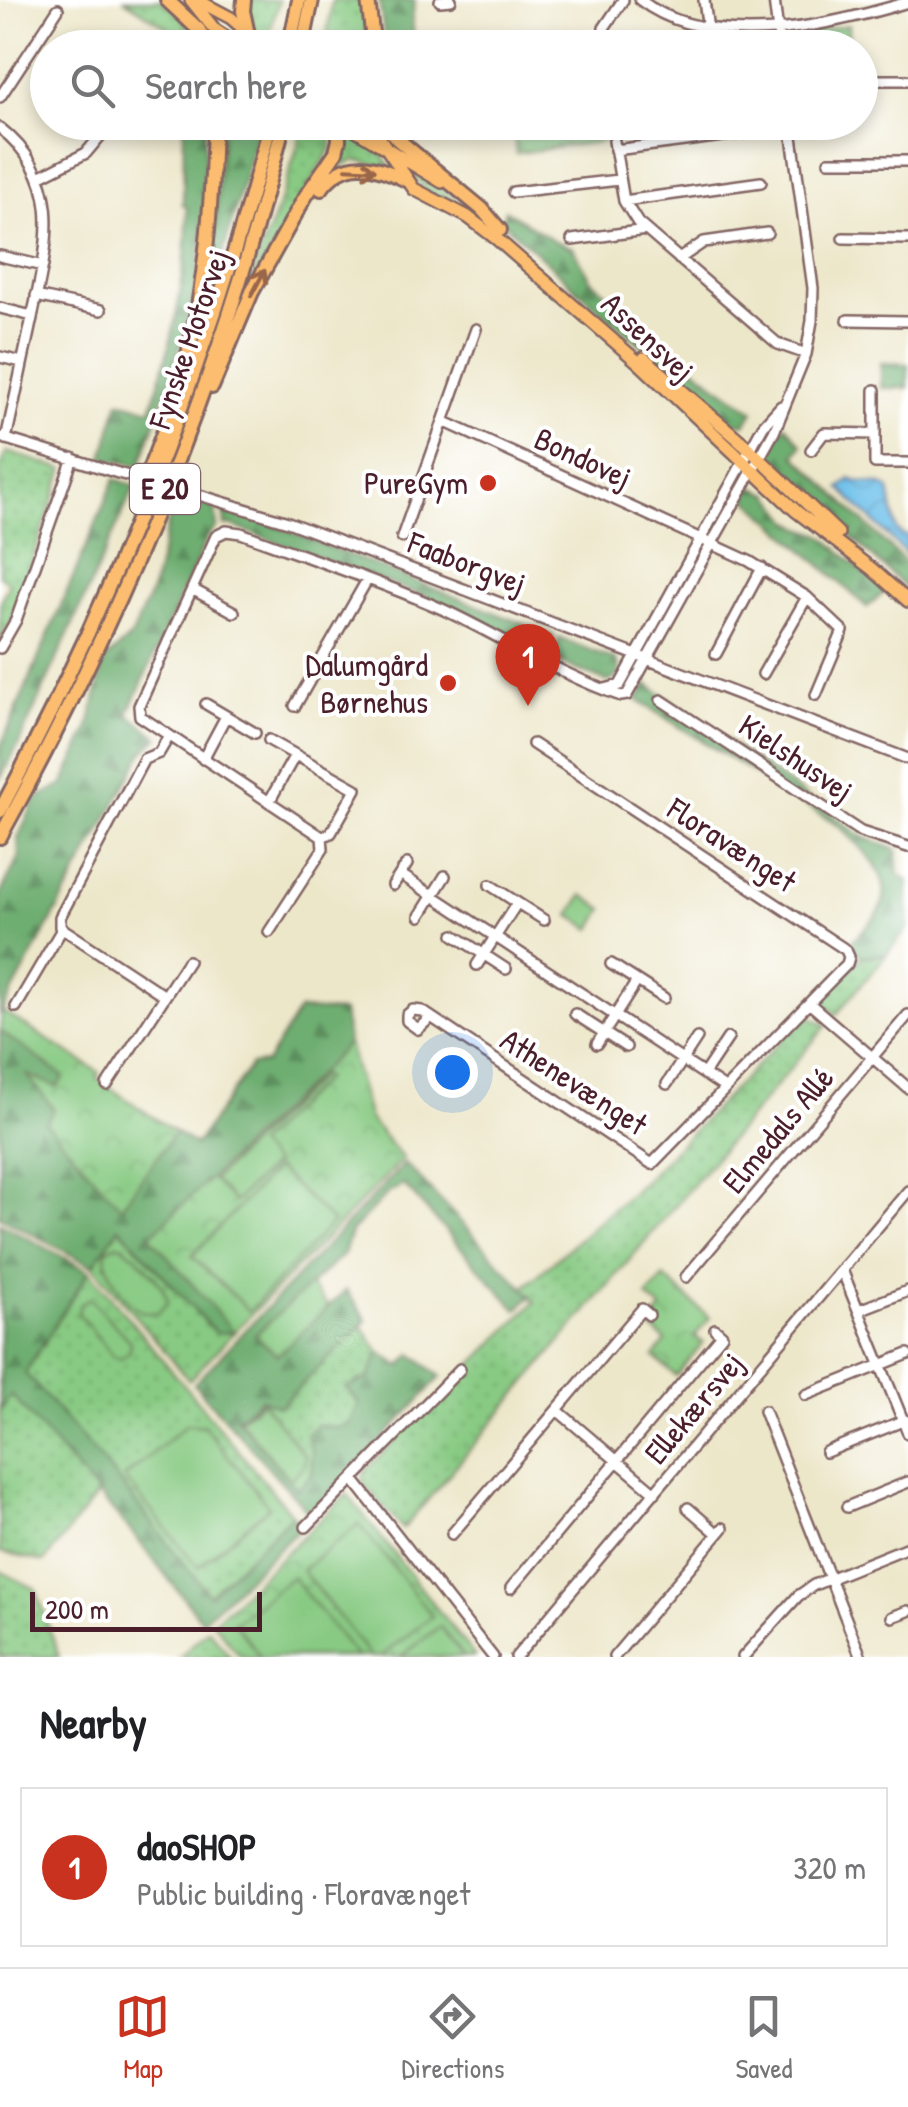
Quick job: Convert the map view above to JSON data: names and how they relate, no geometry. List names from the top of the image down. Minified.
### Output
{"streets":{"highway":["Fynske Motorvej","E 20"],"main road":["Assensvej"],"street":["Bondovej","Faaborgvej","Kielshusvej","Floravænget","Athenevænget","Elmedals Allé","Ellekærsvej"]},"places":["PureGym","Dalumgård Børnehus"],"scale_bar":"200 m","page":{"search":"Search here","pins":"1","scale":"200 m","heading":"Nearby","list":[{"mark":"1","name":"daoSHOP","note":"Public building · Floravænget","value":"320 m"}],"nav":["Map","Directions","Saved"]}}
